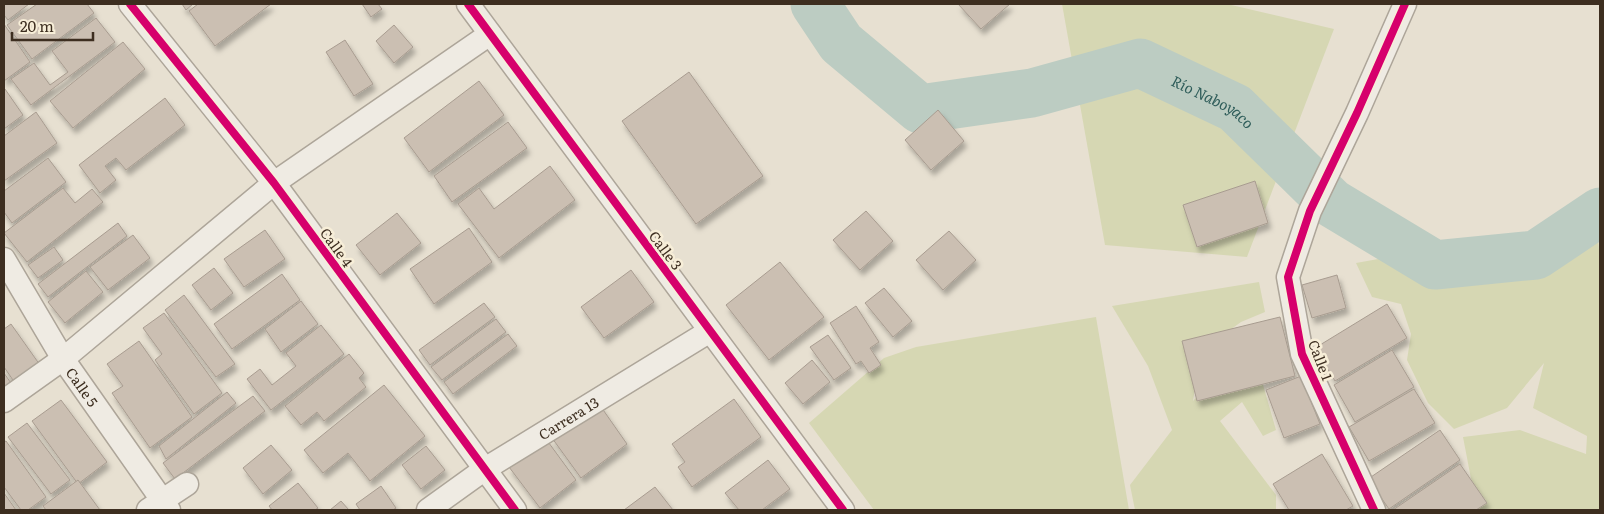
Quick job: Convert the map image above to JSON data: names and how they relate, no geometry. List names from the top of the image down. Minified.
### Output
{"streets":{"street":["Calle 4","Calle 3","Calle 1","Calle 5","Carrera 13"]},"crossings":[["Calle 4","Carrera 13"],["Calle 3","Carrera 13"]],"water":["Río Naboyaco"],"scale_bar":"20 m"}
